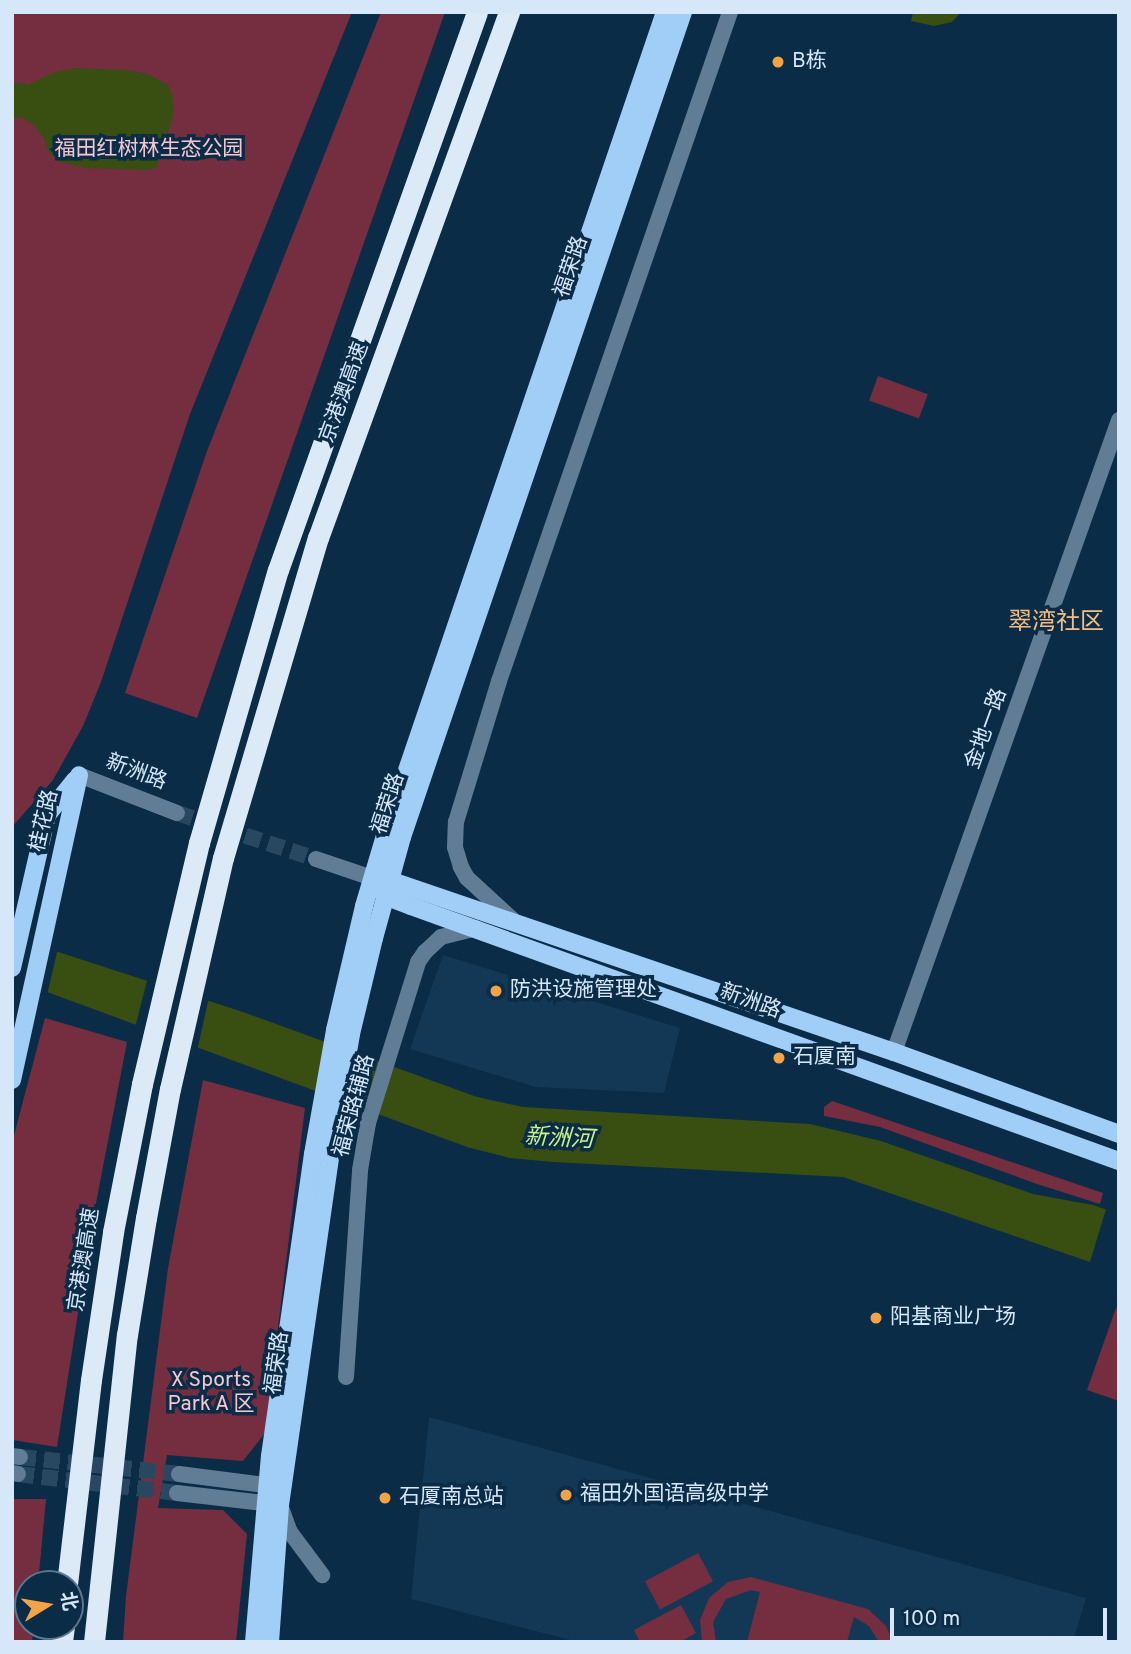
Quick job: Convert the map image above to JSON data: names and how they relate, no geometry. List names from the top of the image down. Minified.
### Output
{"streets":{"highway":["京港澳高速"],"main road":["福荣路","新洲路","桂花路"],"street":["金地一路","福荣路辅路"]},"crossings":[["福荣路","新洲路"],["金地一路","新洲路"],["新洲路","桂花路"],["新洲路","福荣路辅路"]],"districts":["翠湾社区"],"water":["新洲河"],"parks":["福田红树林生态公园","X Sports Park A 区"],"places":["B栋","防洪设施管理处","石厦南","阳基商业广场","福田外国语高级中学","石厦南总站"],"scale_bar":"100 m","north":"right"}
